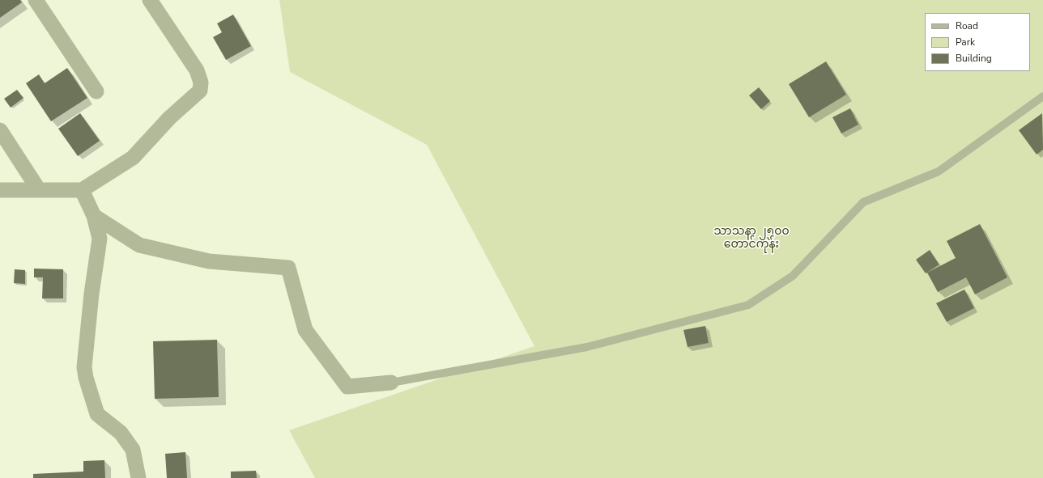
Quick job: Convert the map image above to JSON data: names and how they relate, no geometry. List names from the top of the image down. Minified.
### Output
{"parks":["သာသနာ ၂၅၀၀ တောင်ကုန်း"],"legend":["Road","Park","Building"]}
